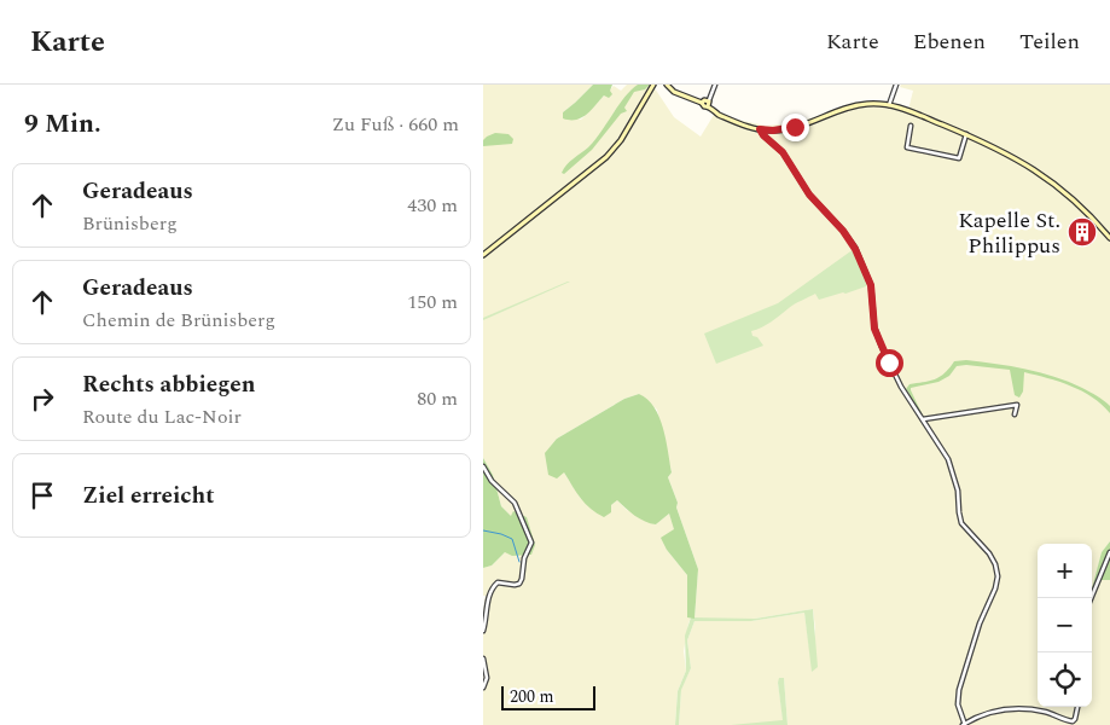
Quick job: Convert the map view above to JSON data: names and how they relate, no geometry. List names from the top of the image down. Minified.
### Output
{"places":{"building":["Kapelle St. Philippus"]},"scale_bar":"200 m","page":{"header":"Karte","nav":["Karte","Ebenen","Teilen"],"heading":["9 Min.","Zu Fuß · 660 m"],"list":[["Geradeaus","Brünisberg","430 m"],["Geradeaus","Chemin de Brünisberg","150 m"],["Rechts abbiegen","Route du Lac-Noir","80 m"],"Ziel erreicht"],"map_buttons":["+","−"],"scale":"200 m"}}
